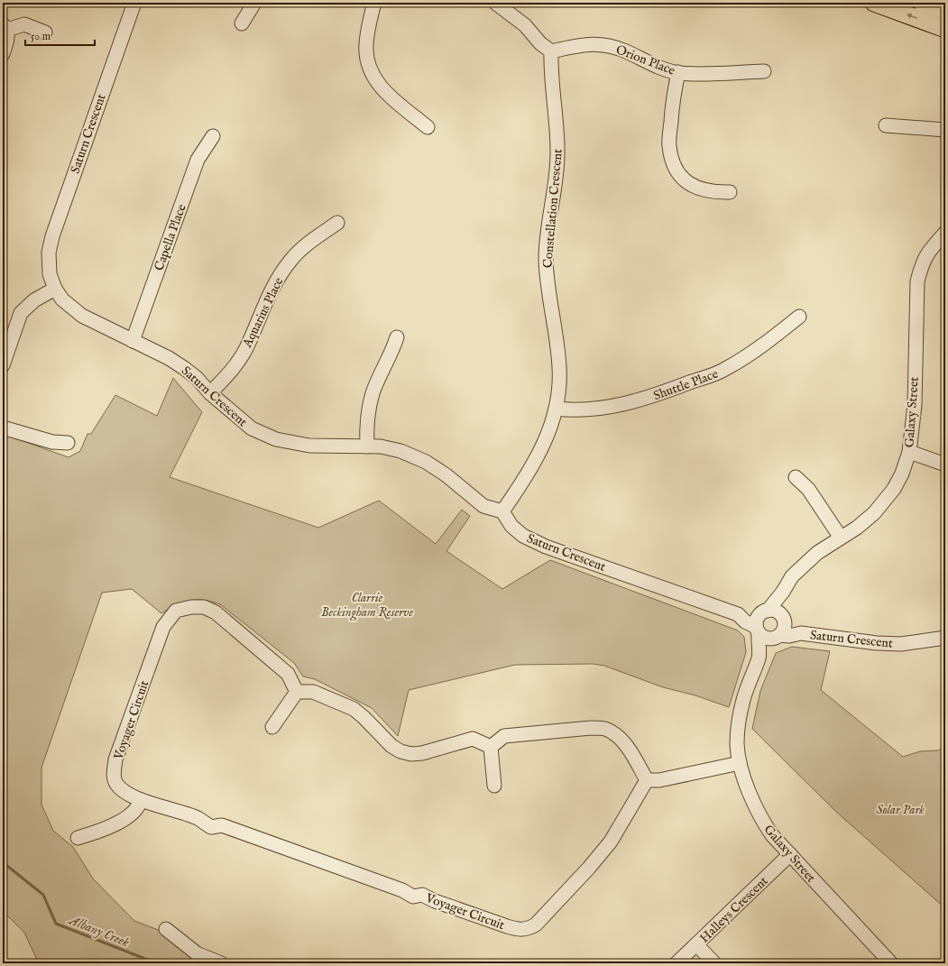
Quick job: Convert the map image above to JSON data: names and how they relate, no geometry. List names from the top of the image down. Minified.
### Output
{"streets":{"street":["Orion Place","Saturn Crescent","Constellation Crescent","Capella Place","Aquarius Place","Shuttle Place","Galaxy Street","Voyager Circuit","Halleys Crescent"]},"crossings":[["Orion Place","Constellation Crescent"],["Saturn Crescent","Constellation Crescent"],["Saturn Crescent","Capella Place"],["Saturn Crescent","Aquarius Place"],["Saturn Crescent","Galaxy Street"],["Constellation Crescent","Shuttle Place"],["Galaxy Street","Halleys Crescent"]],"water":["Albany Creek"],"parks":["Clarrie Beckingham Reserve","Solar Park"],"scale_bar":"50 m"}
